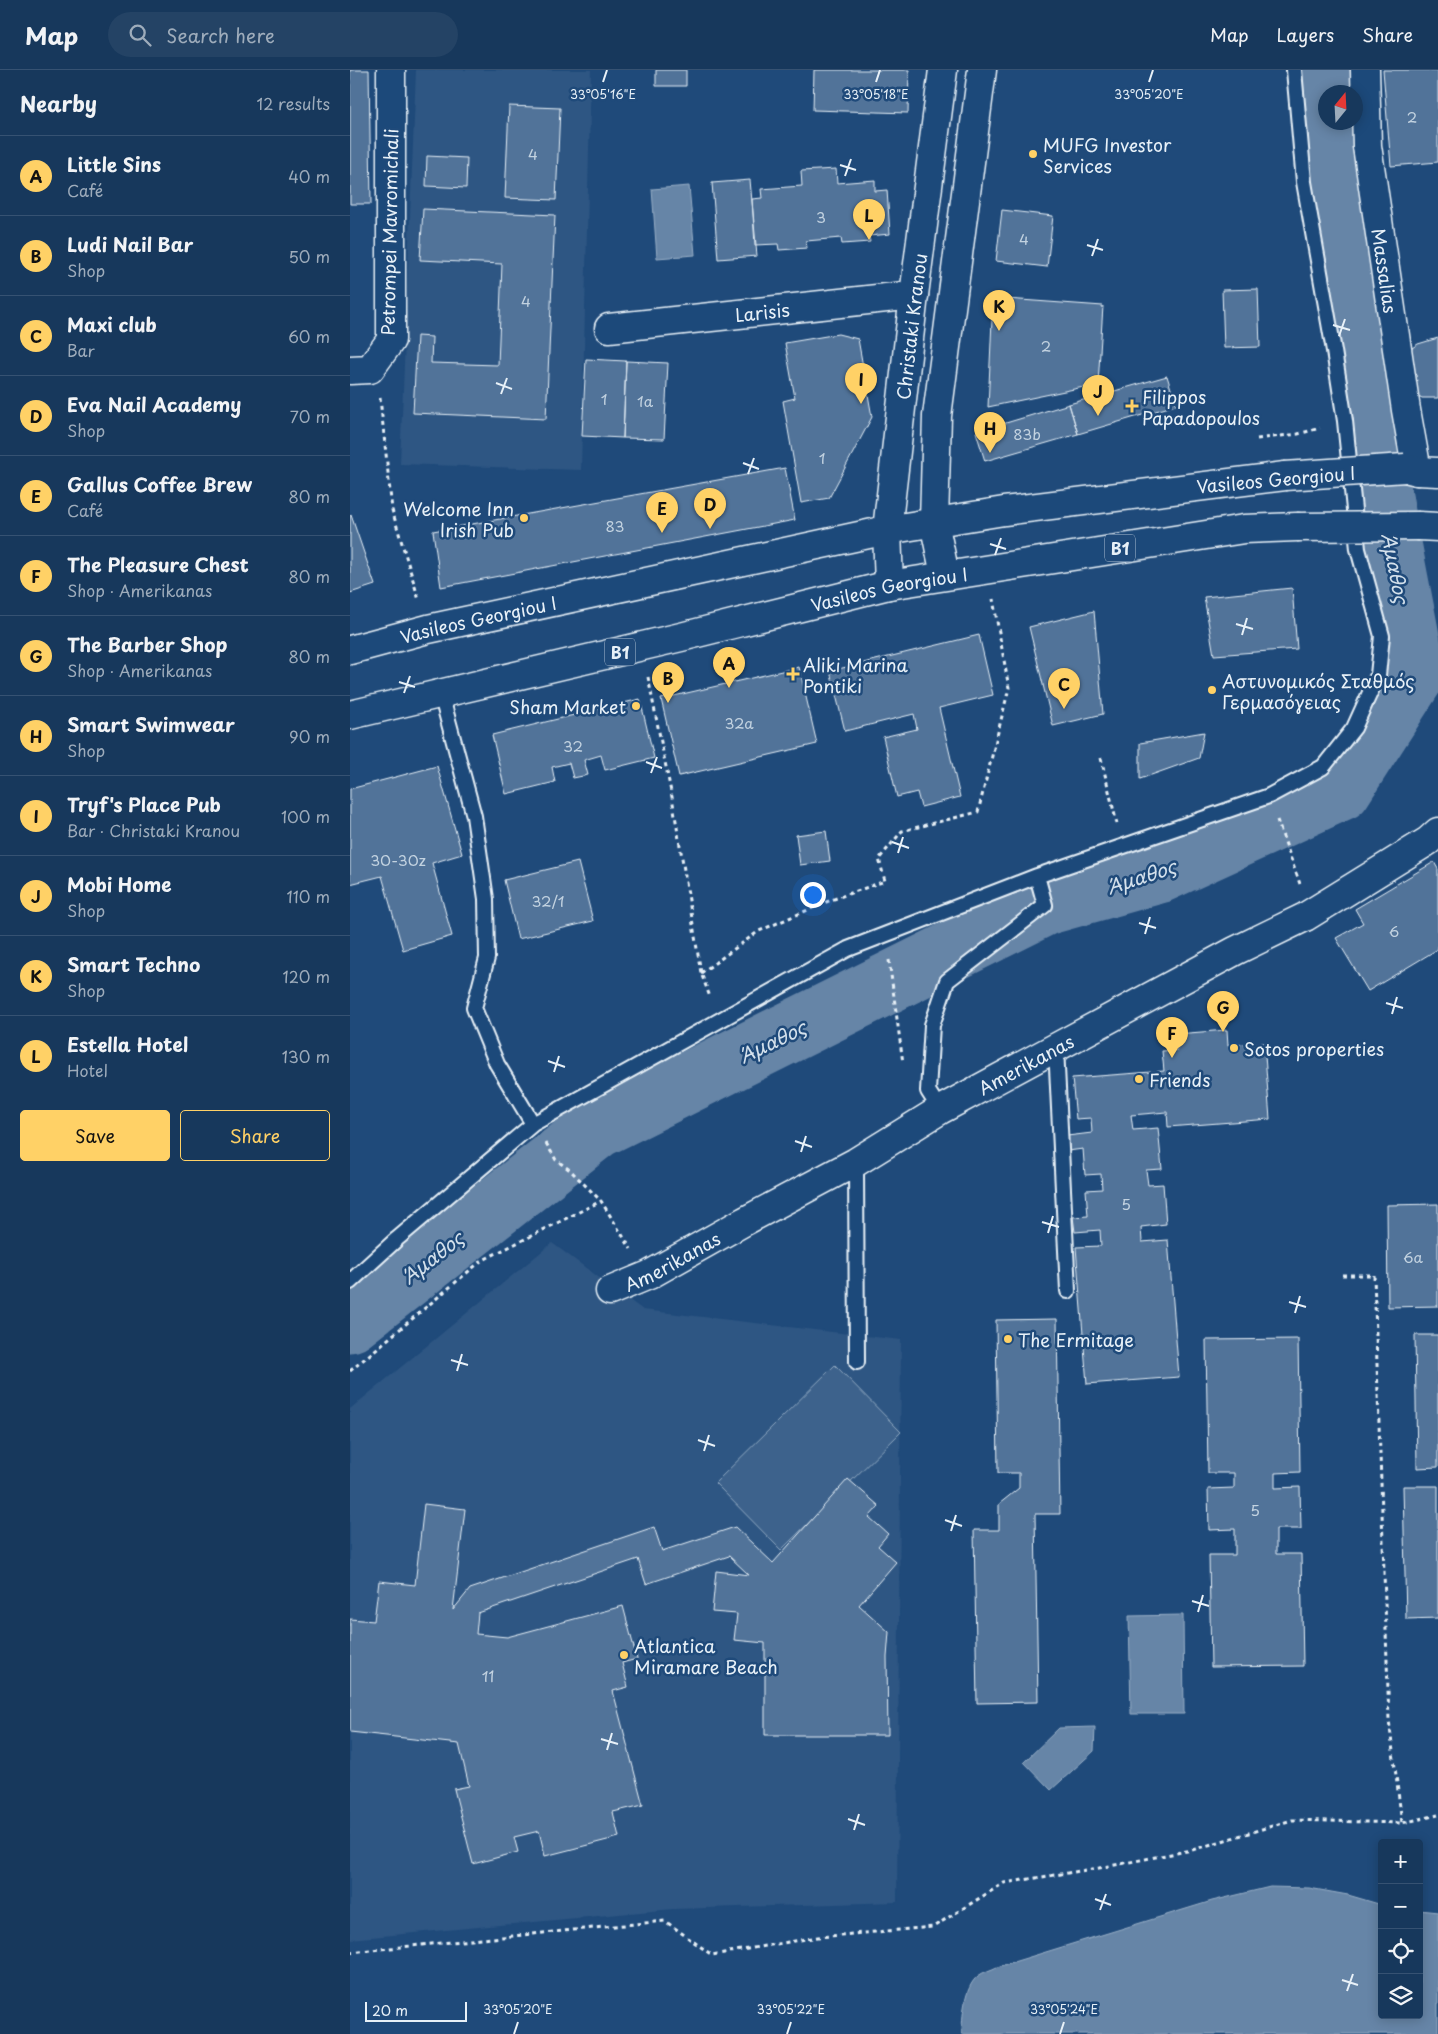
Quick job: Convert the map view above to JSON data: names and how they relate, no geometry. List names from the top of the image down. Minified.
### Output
{"streets":{"main road":["Petrompei Mavromichali","Massalias","Larisis","Christaki Kranou","Vasileos Georgiou I","B1","Amerikanas"]},"crossings":[["Massalias","Vasileos Georgiou I"],["Larisis","Christaki Kranou"],["Christaki Kranou","Vasileos Georgiou I"]],"water":["Άμαθος"],"places":{"other":["MUFG Investor Services","Welcome Inn Irish Pub","Αστυνομικός Σταθμός Γερμασόγειας","Sham Market","Sotos properties","Friends","The Ermitage","Atlantica Miramare Beach"],"health":["Filippos Papadopoulos","Aliki Marina Pontiki"]},"house_numbers":["2","4","3","4","4","2","1","1a","83b","1","83","32a","32","30-30z","32/1","6","5","6a","5","11"],"scale_bar":"20 m","north":"top","page":{"header":"Map","search":"Search here","nav":["Map","Layers","Share"],"heading":["Nearby","12 results"],"list":[{"mark":"A","name":"Little Sins","note":"Café","value":"40 m"},{"mark":"B","name":"Ludi Nail Bar","note":"Shop","value":"50 m"},{"mark":"C","name":"Maxi club","note":"Bar","value":"60 m"},{"mark":"D","name":"Eva Nail Academy","note":"Shop","value":"70 m"},{"mark":"E","name":"Gallus Coffee Brew","note":"Café","value":"80 m"},{"mark":"F","name":"The Pleasure Chest","note":"Shop · Amerikanas","value":"80 m"},{"mark":"G","name":"The Barber Shop","note":"Shop · Amerikanas","value":"80 m"},{"mark":"H","name":"Smart Swimwear","note":"Shop","value":"90 m"},{"mark":"I","name":"Tryf's Place Pub","note":"Bar · Christaki Kranou","value":"100 m"},{"mark":"J","name":"Mobi Home","note":"Shop","value":"110 m"},{"mark":"K","name":"Smart Techno","note":"Shop","value":"120 m"},{"mark":"L","name":"Estella Hotel","note":"Hotel","value":"130 m"}],"pins":["L","K","I","J","H","D","E","A","B","C","G","F"],"buttons":["Save","Share"],"map_buttons":["+","−"],"scale":"20 m"},"coordinates":["33°05'16\"E","33°05'18\"E","33°05'20\"E","33°05'22\"E","33°05'24\"E"]}
